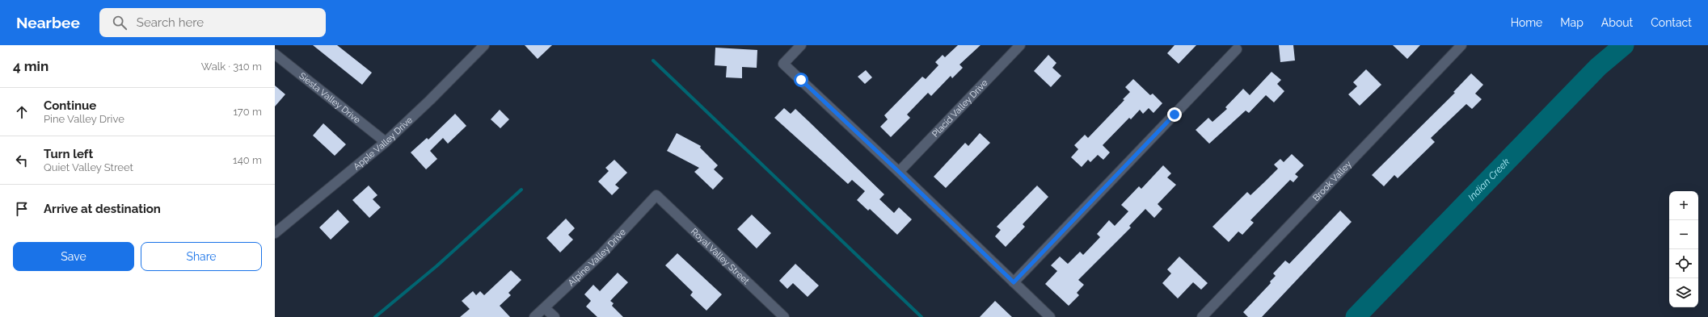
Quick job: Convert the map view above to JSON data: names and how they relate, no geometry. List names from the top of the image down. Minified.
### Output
{"streets":{"street":["Siesta Valley Drive","Placid Valley Drive","Apple Valley Drive","Brook Valley","Royal Valley Street","Alpine Valley Drive"]},"crossings":[["Siesta Valley Drive","Apple Valley Drive"],["Royal Valley Street","Alpine Valley Drive"]],"water":["Indian Creek"],"page":{"header":"Nearbee","search":"Search here","nav":["Home","Map","About","Contact"],"heading":["4 min","Walk · 310 m"],"list":[["Continue","Pine Valley Drive","170 m"],["Turn left","Quiet Valley Street","140 m"],"Arrive at destination"],"map_buttons":["+","−"],"buttons":["Save","Share"]}}
